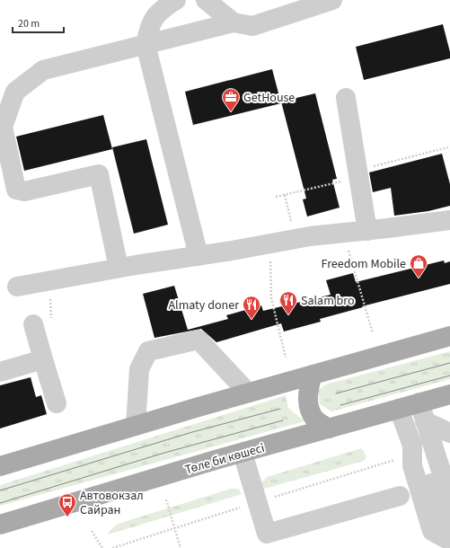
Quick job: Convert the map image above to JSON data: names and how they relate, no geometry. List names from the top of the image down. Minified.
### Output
{"streets":{"main road":["Төле би көшесі"]},"places":{"office":["GetHouse"],"shop":["Freedom Mobile"],"restaurant":["Salam bro","Almaty doner"],"bus stop":["Автовокзал Сайран"]},"scale_bar":"20 m"}
